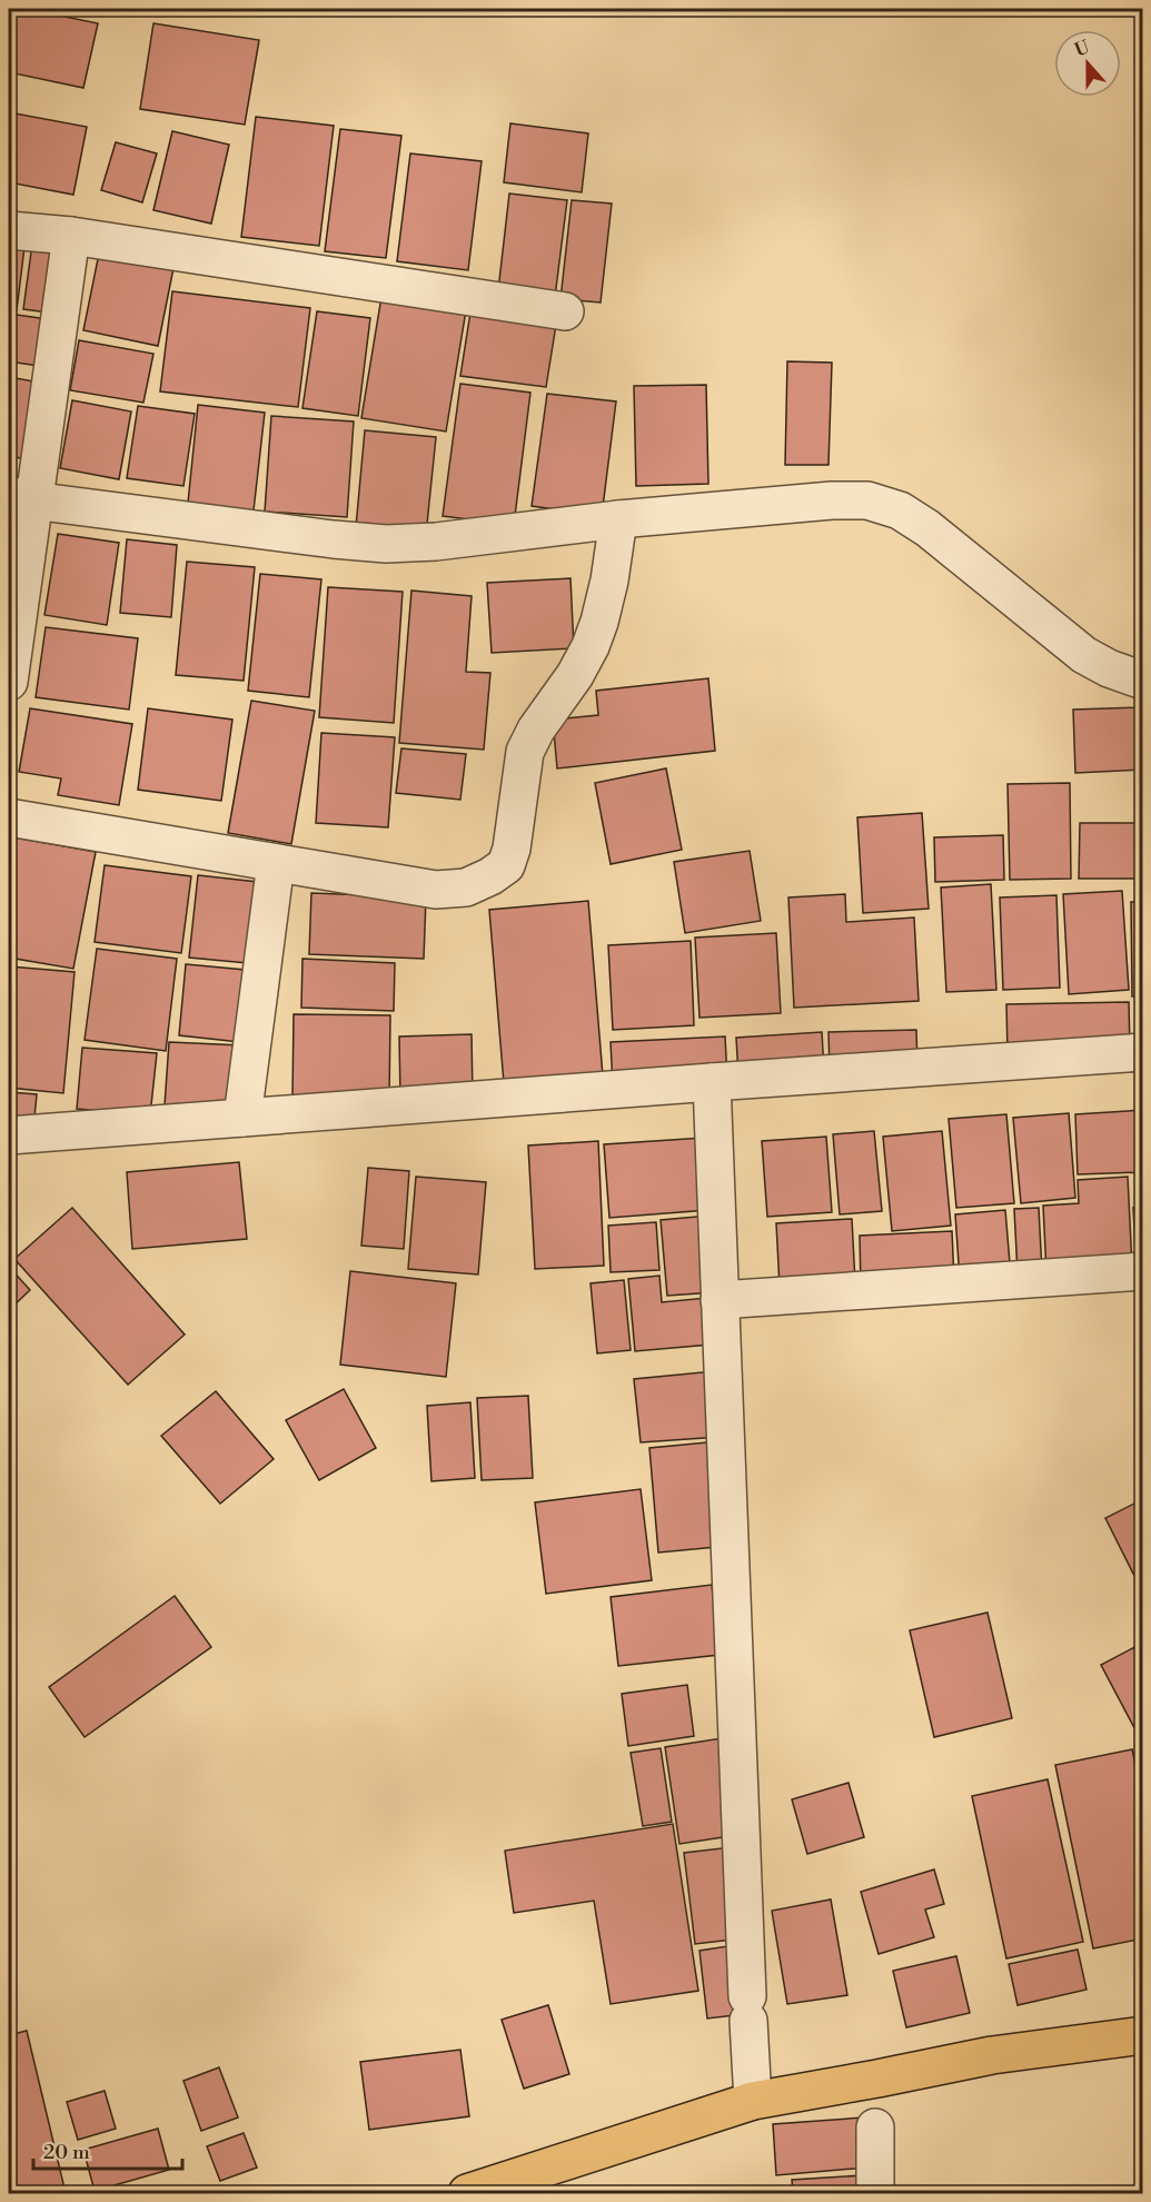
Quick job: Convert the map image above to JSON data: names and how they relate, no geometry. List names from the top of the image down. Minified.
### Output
{"scale_bar":"20 m","north":"top"}
